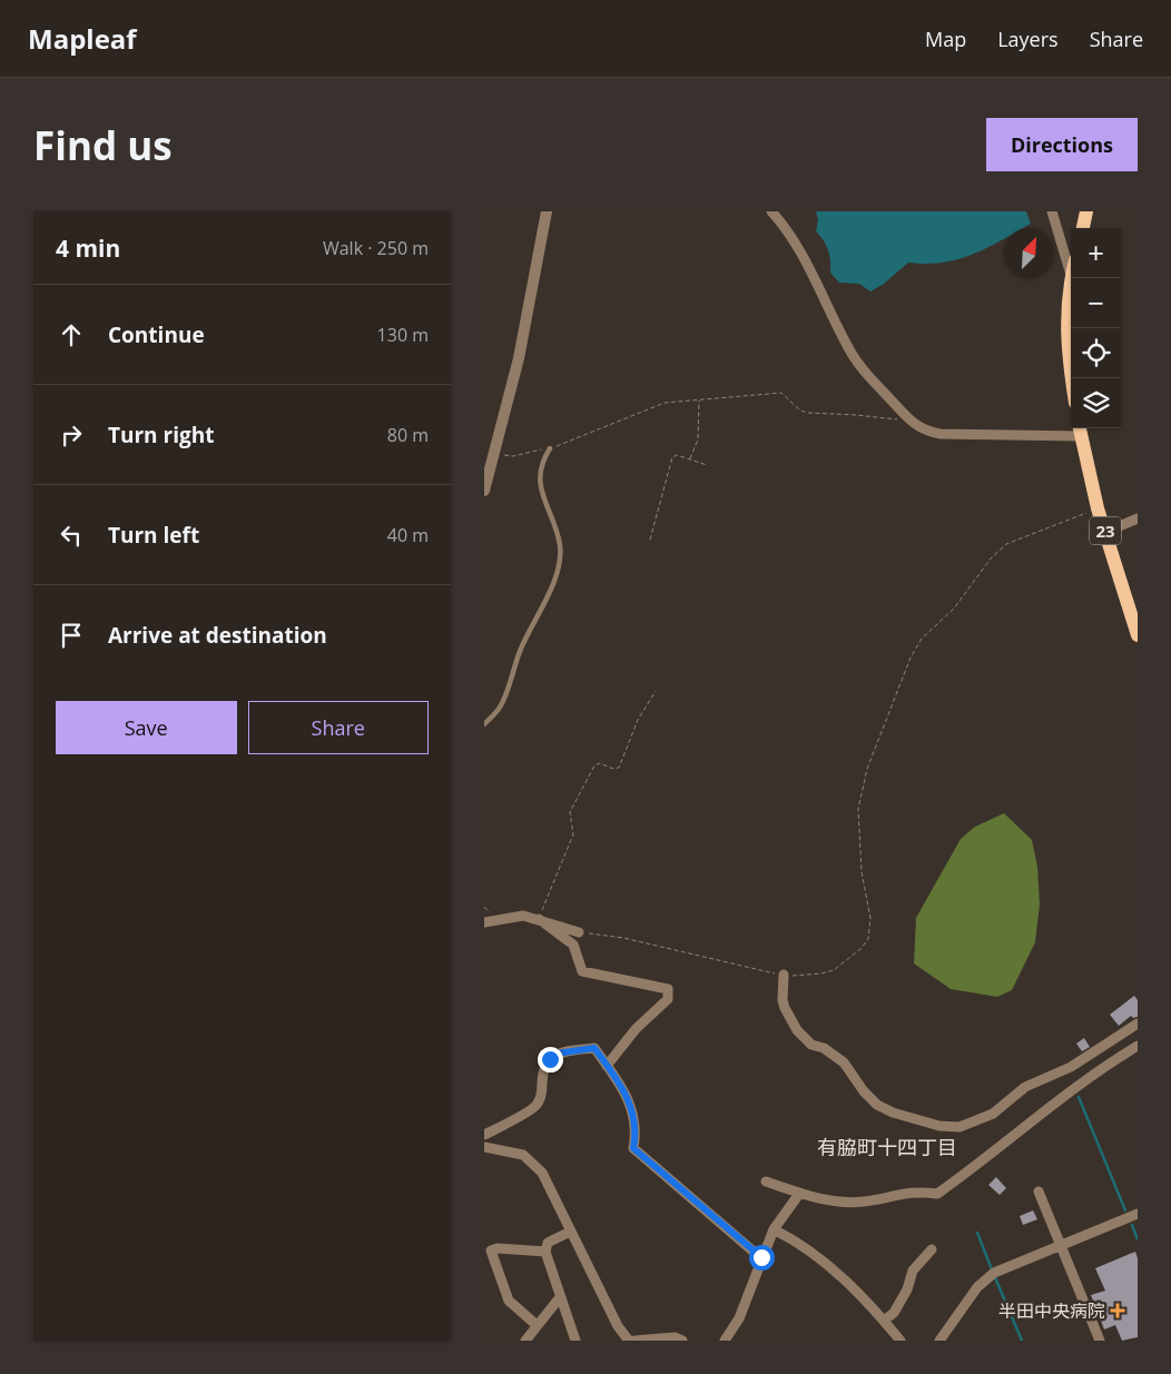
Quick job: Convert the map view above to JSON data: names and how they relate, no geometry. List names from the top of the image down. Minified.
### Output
{"streets":{"main road":["23"]},"districts":["有脇町十四丁目"],"places":{"health":["半田中央病院"]},"north":"top right","page":{"header":"Mapleaf","nav":["Map","Layers","Share"],"buttons":["Directions",["Save","Share"]],"title":"Find us","heading":["4 min","Walk · 250 m"],"map_buttons":["+","−"],"list":[["Continue","130 m"],["Turn right","80 m"],["Turn left","40 m"],"Arrive at destination"]}}
